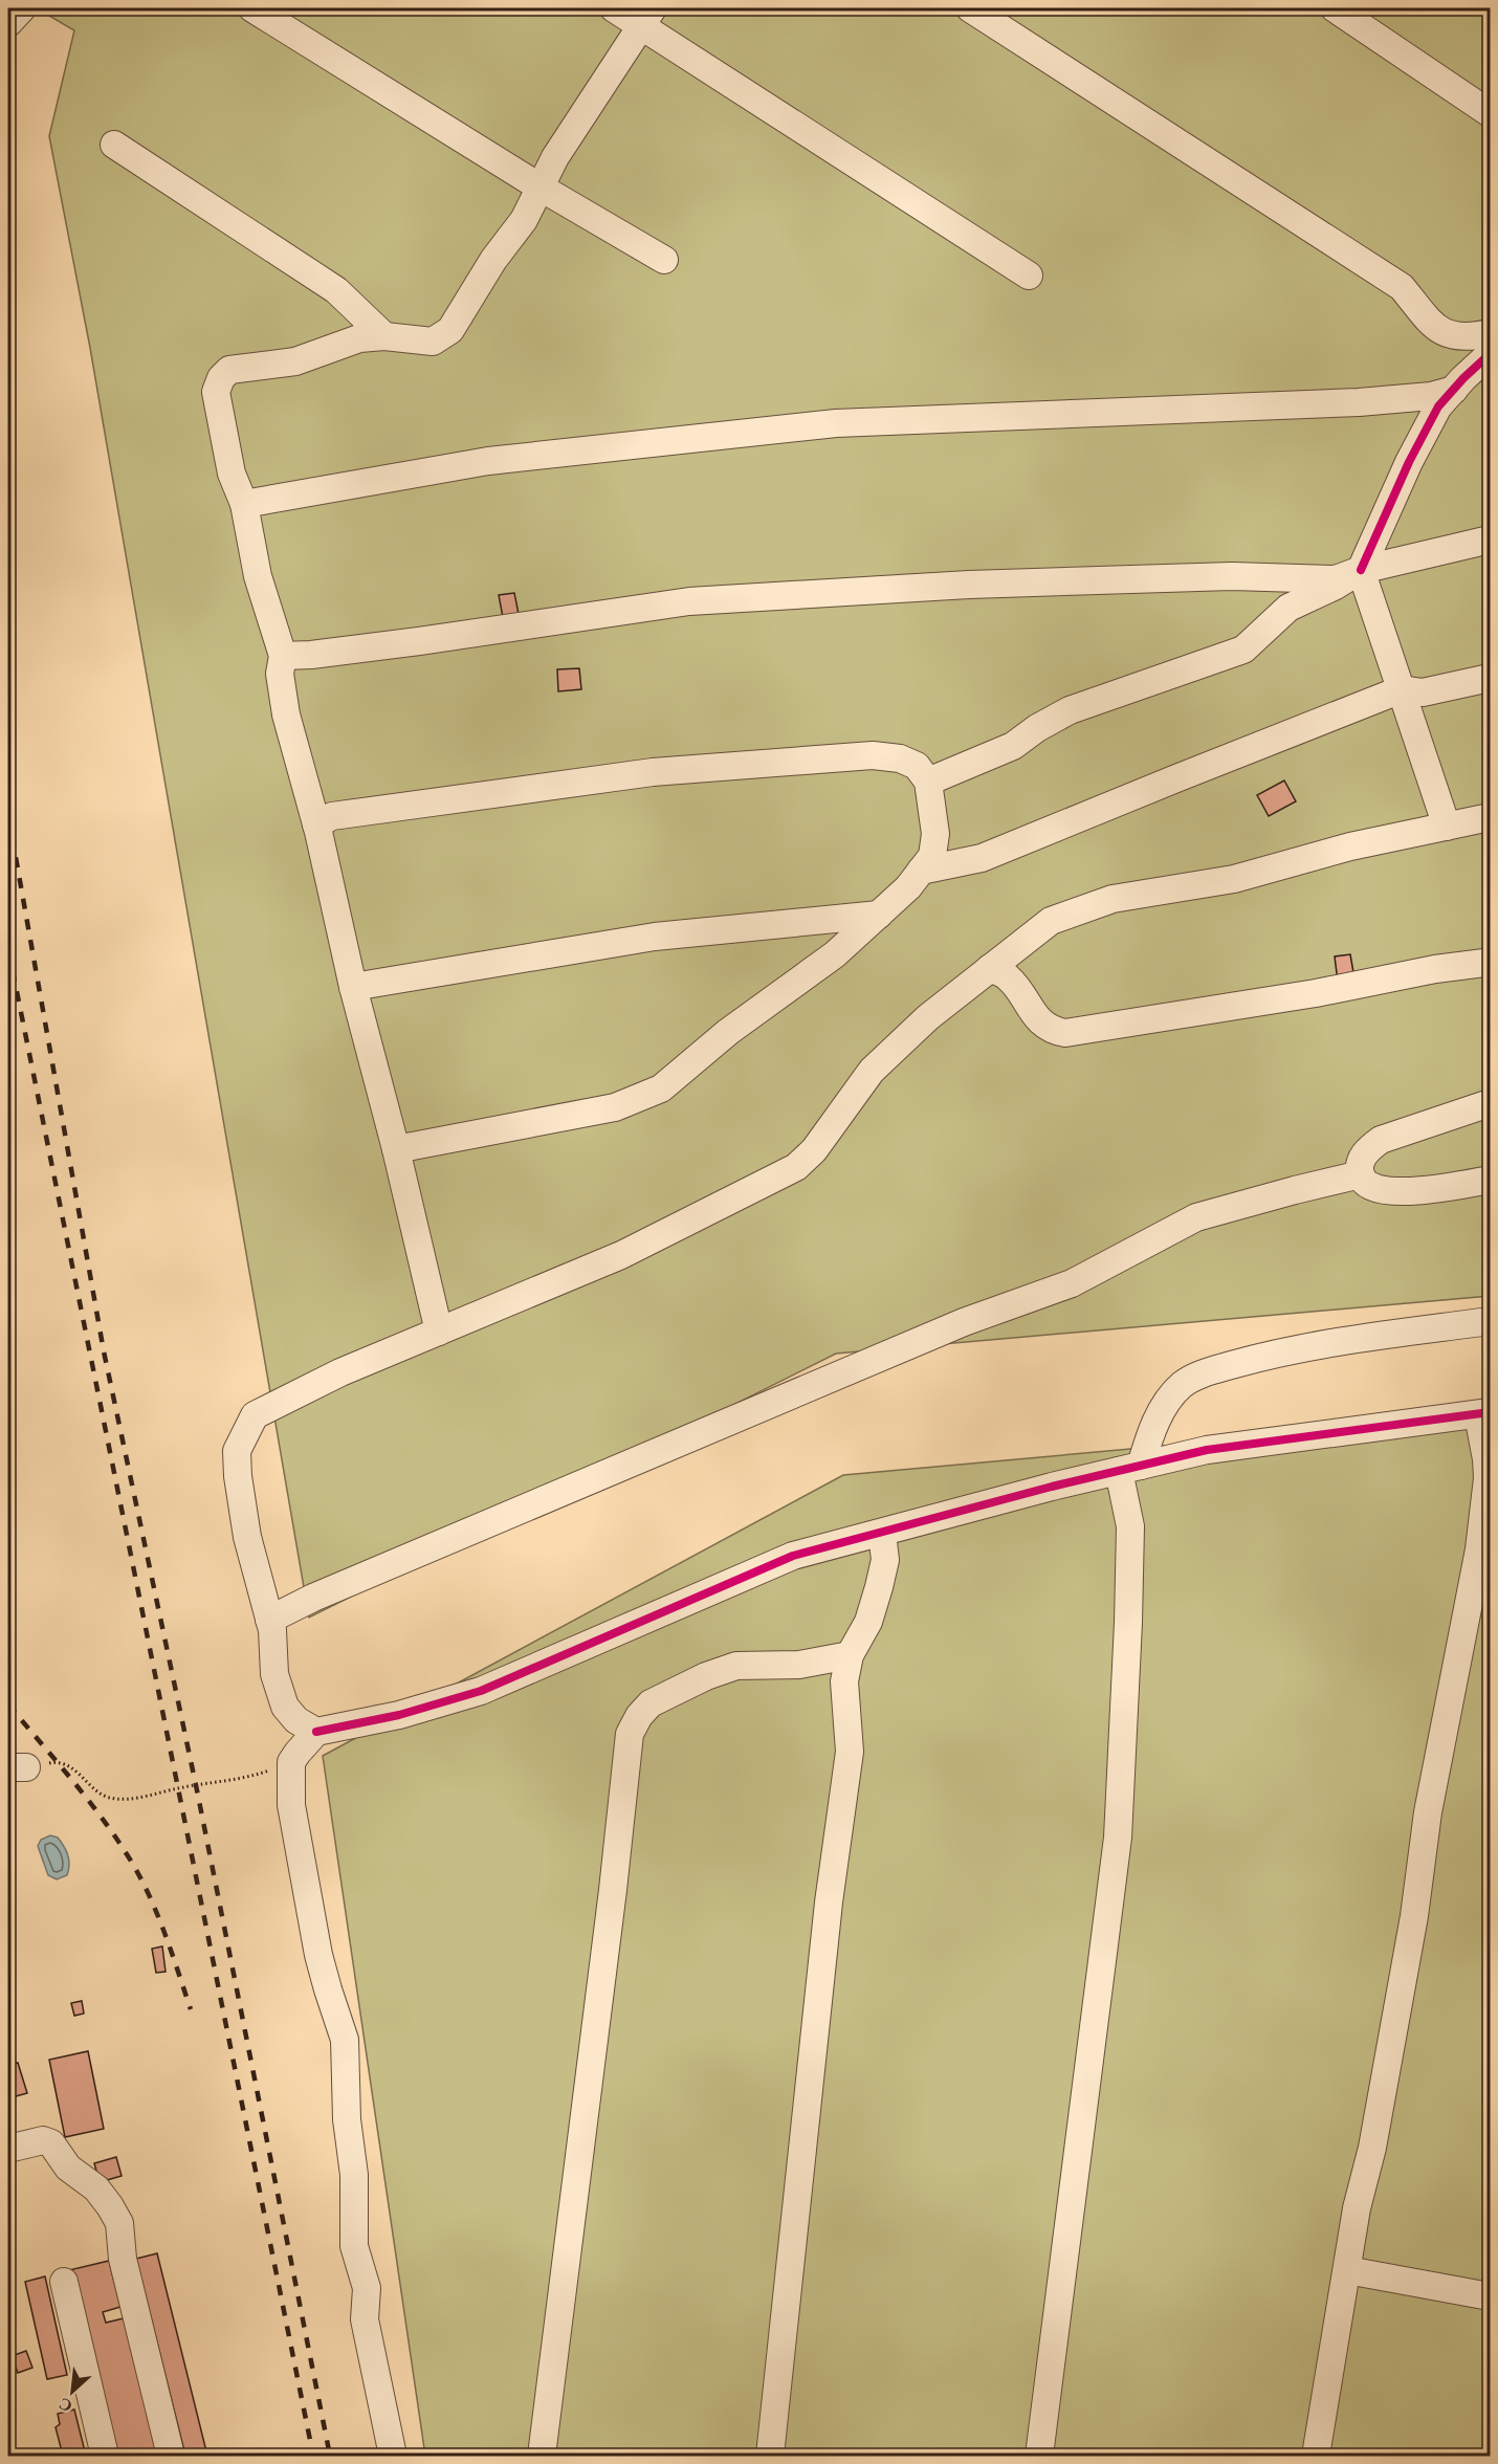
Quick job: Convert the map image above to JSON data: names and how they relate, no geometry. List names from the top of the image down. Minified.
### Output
{"north":"bottom left"}
